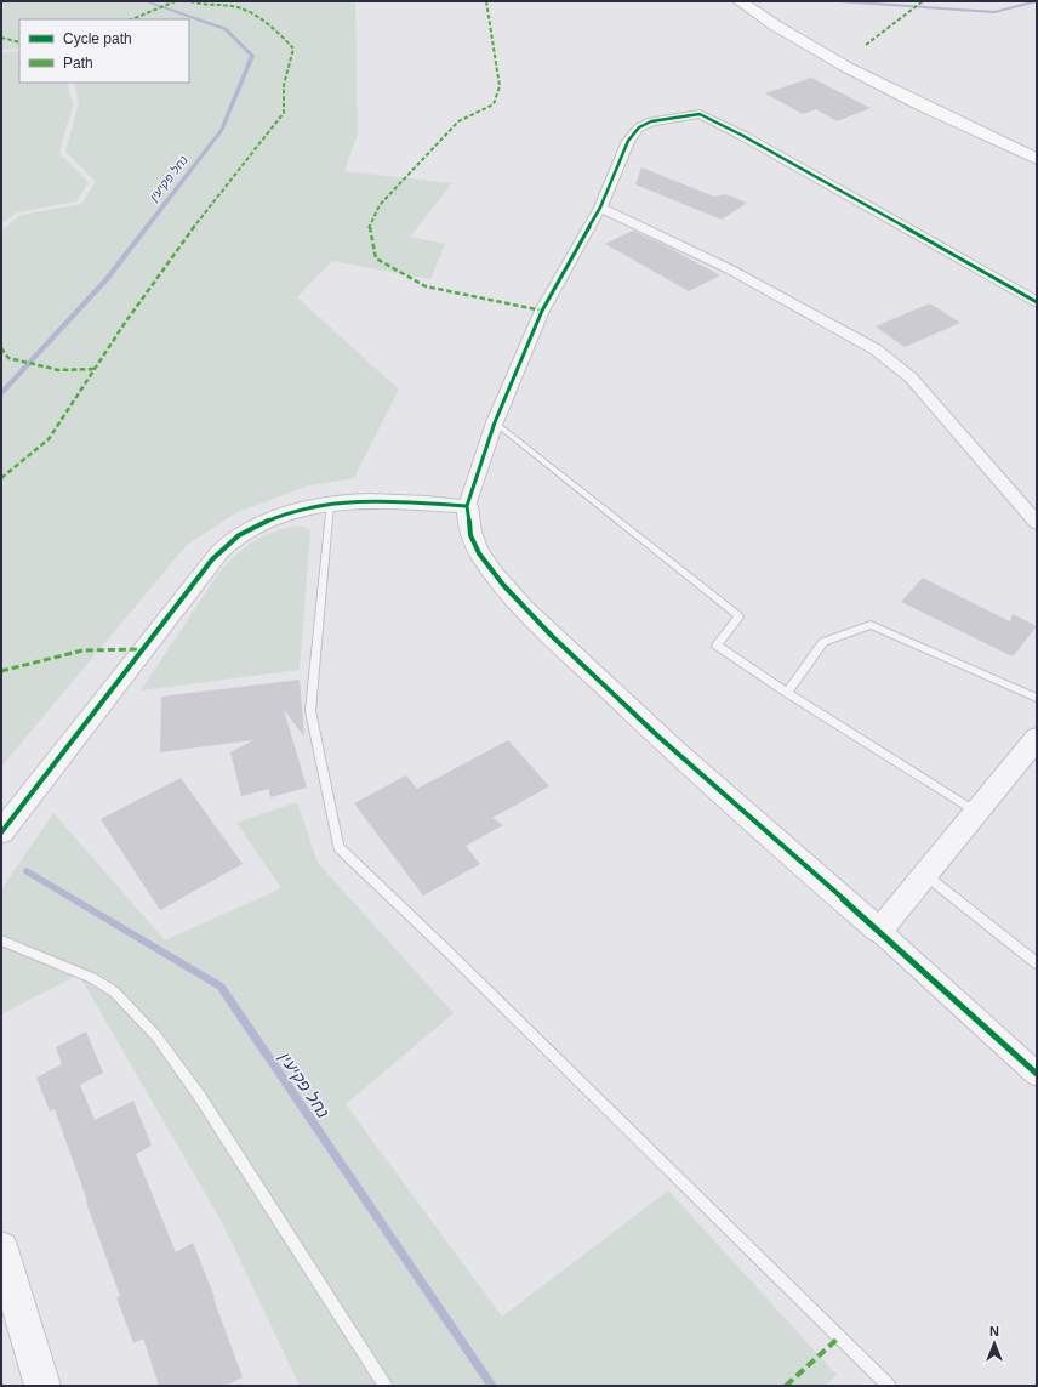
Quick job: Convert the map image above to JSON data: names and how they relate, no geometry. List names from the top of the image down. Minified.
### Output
{"water":["נחל פקיעין"],"legend":["Cycle path","Path"],"north":"top"}
